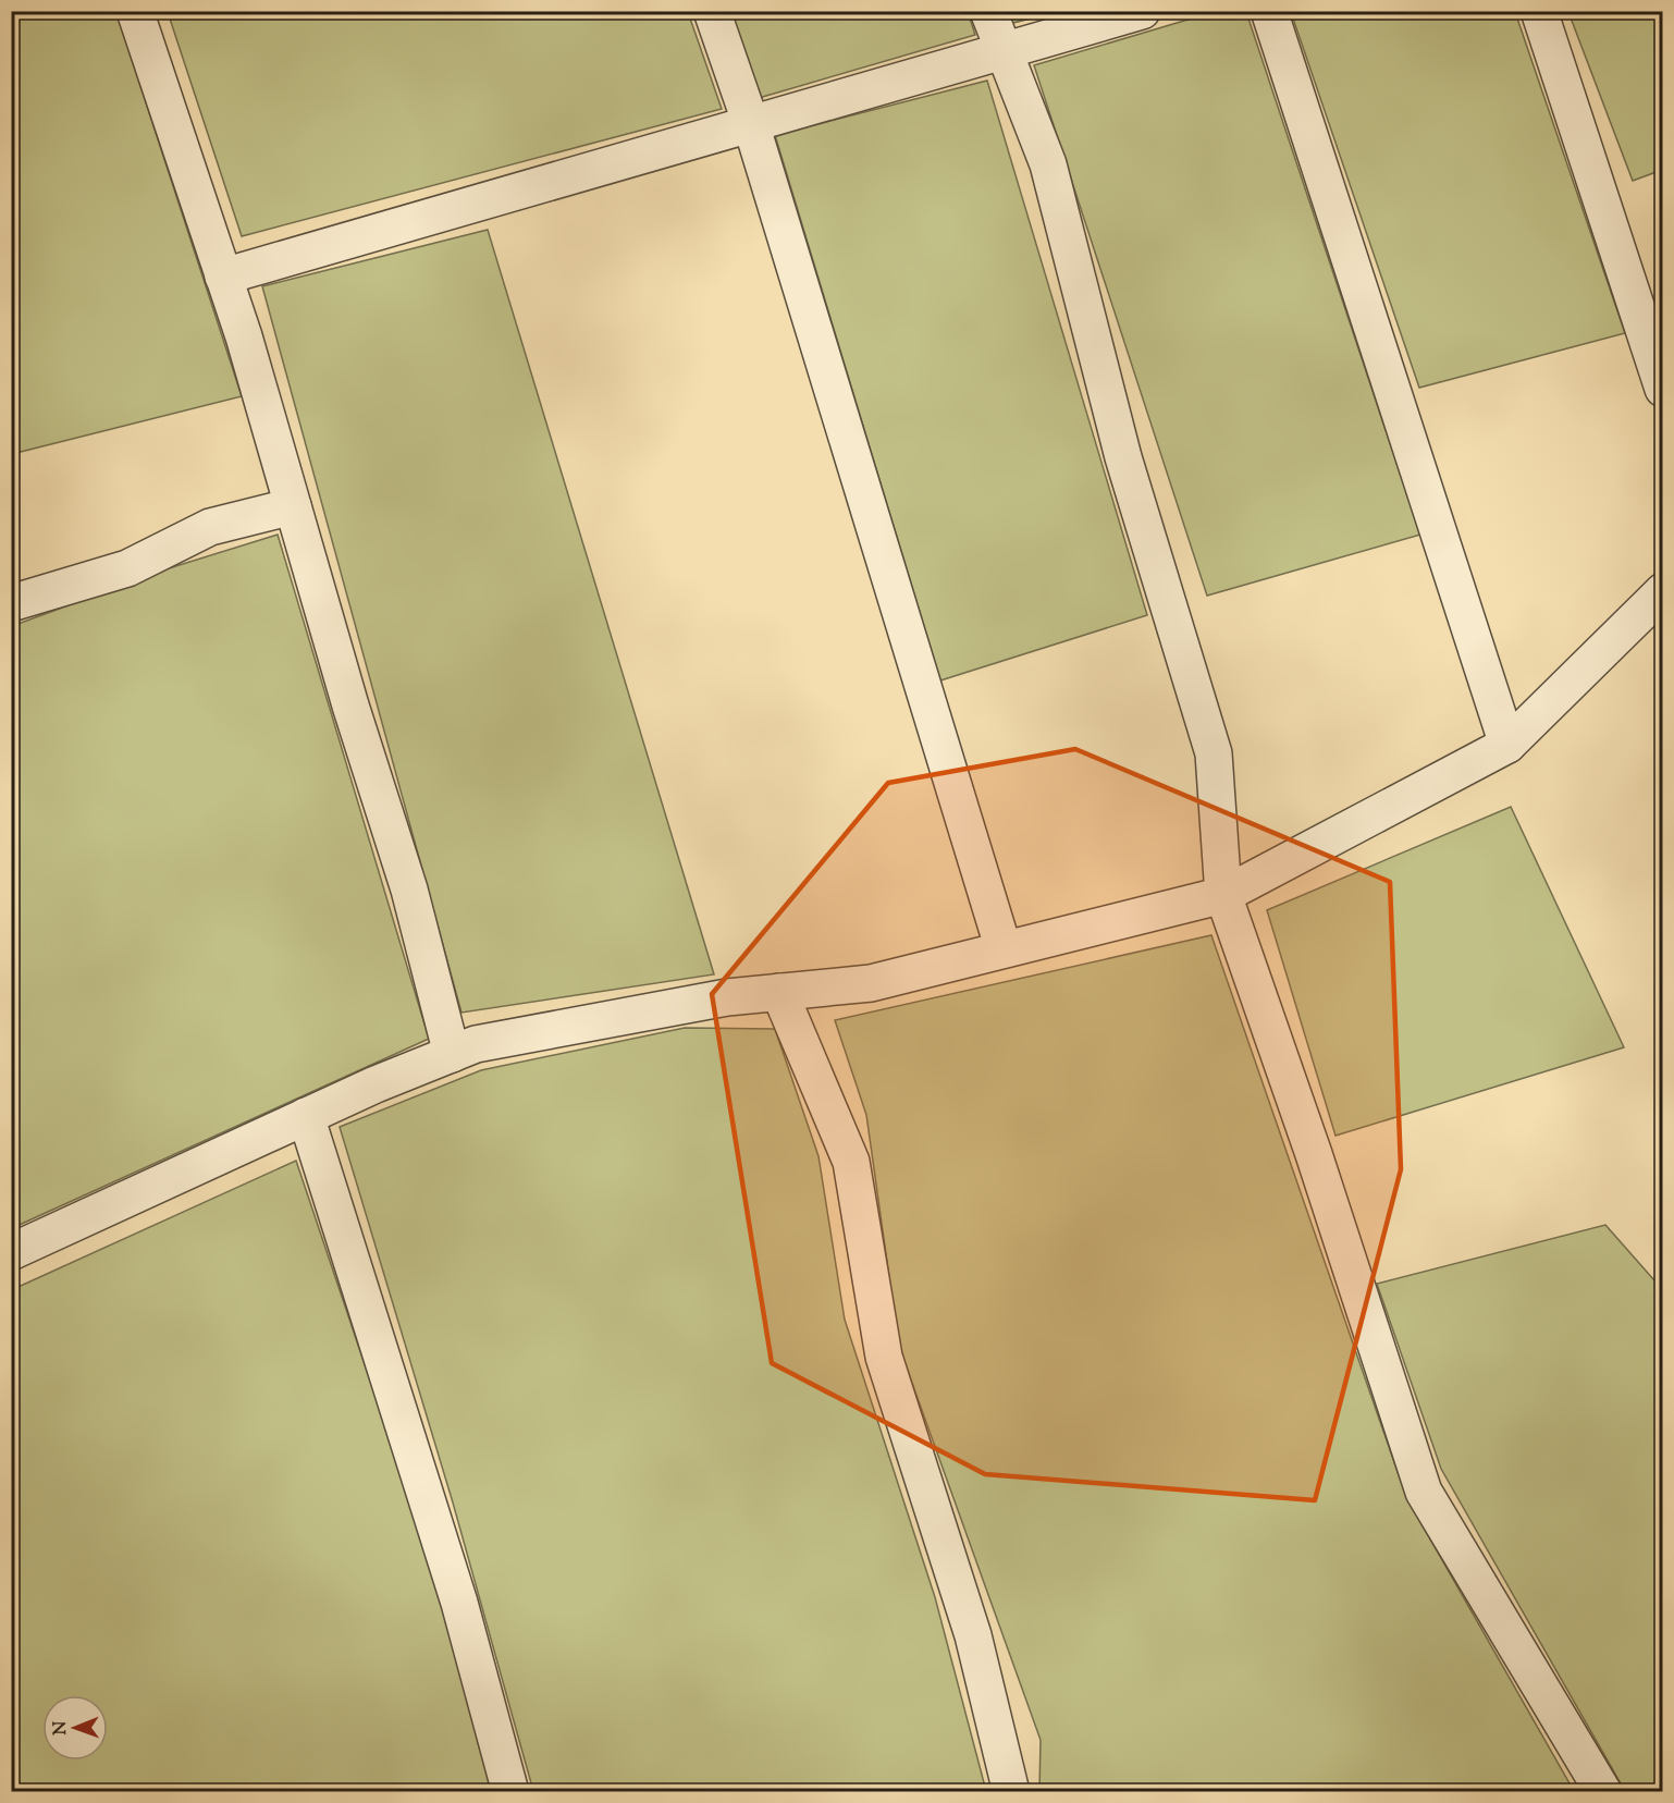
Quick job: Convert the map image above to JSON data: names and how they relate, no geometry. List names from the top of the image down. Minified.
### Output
{"north":"left"}
